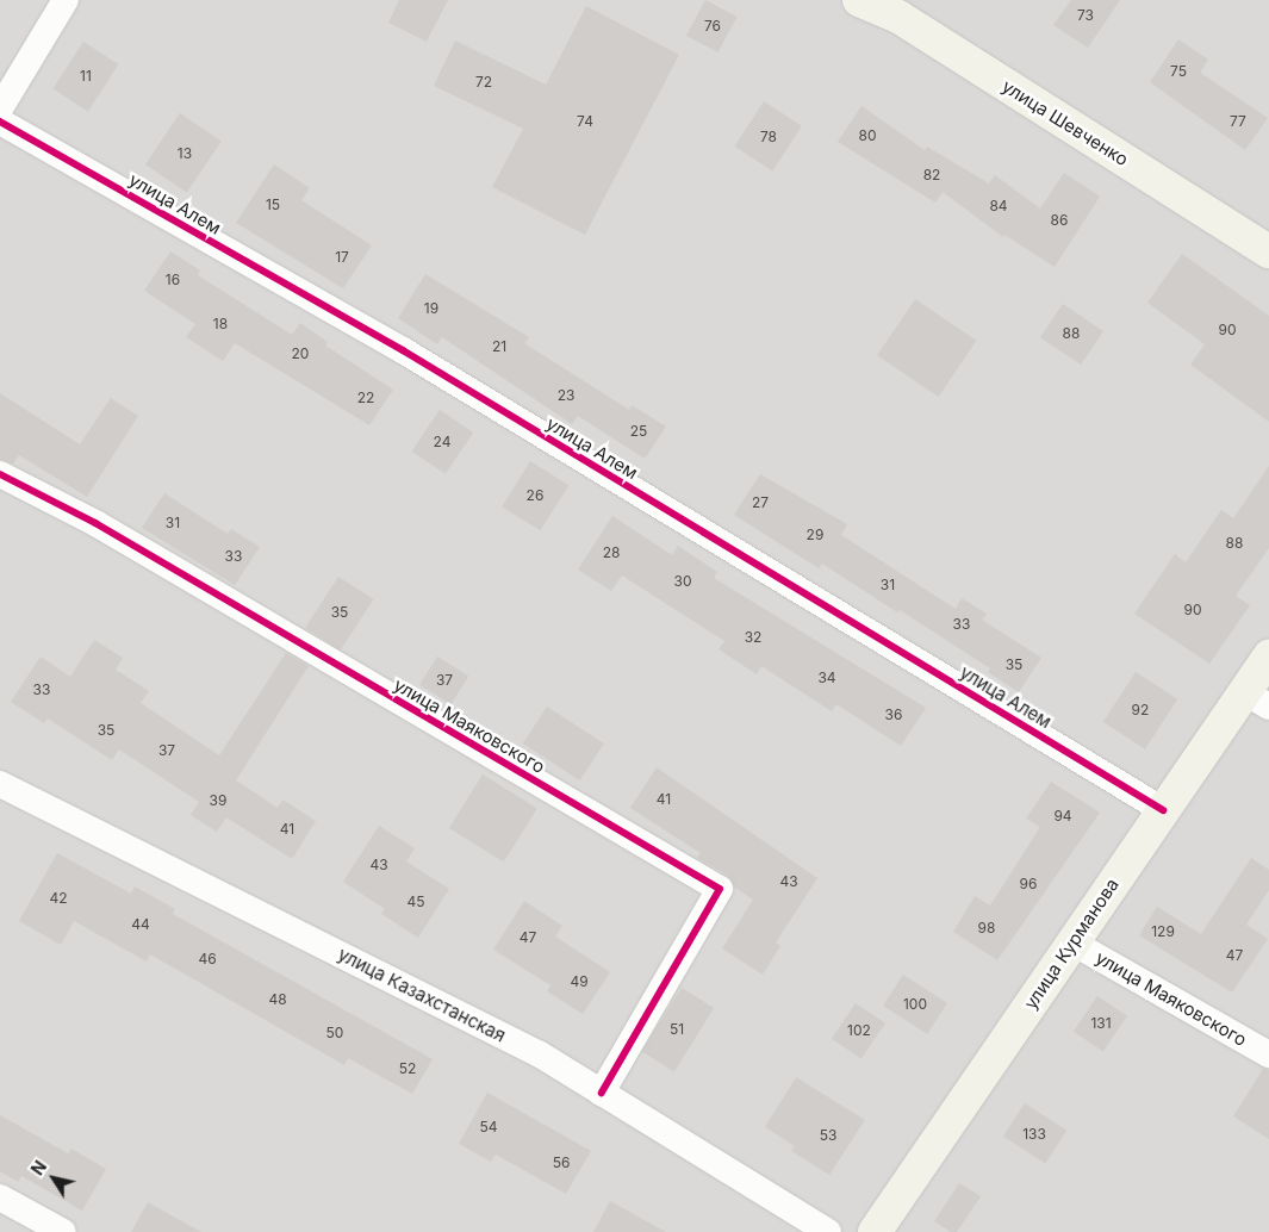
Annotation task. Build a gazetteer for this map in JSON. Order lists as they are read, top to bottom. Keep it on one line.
{"streets":{"street":["улица Шевченко","улица Алем","улица Маяковского","улица Курманова","улица Казахстанская"]},"crossings":[["улица Алем","улица Курманова"],["улица Маяковского","улица Курманова"],["улица Маяковского","улица Казахстанская"]],"house_numbers":["73","76","75","11","72","74","77","80","78","13","82","15","84","86","17","16","19","18","90","88","21","20","23","22","25","24","26","27","31","29","88","28","33","30","31","90","35","33","32","35","34","37","33","92","36","35","37","41","39","94","41","43","43","96","42","45","44","98","129","47","47","46","49","48","100","131","51","102","50","52","54","133","53","56"],"north":"top left"}
